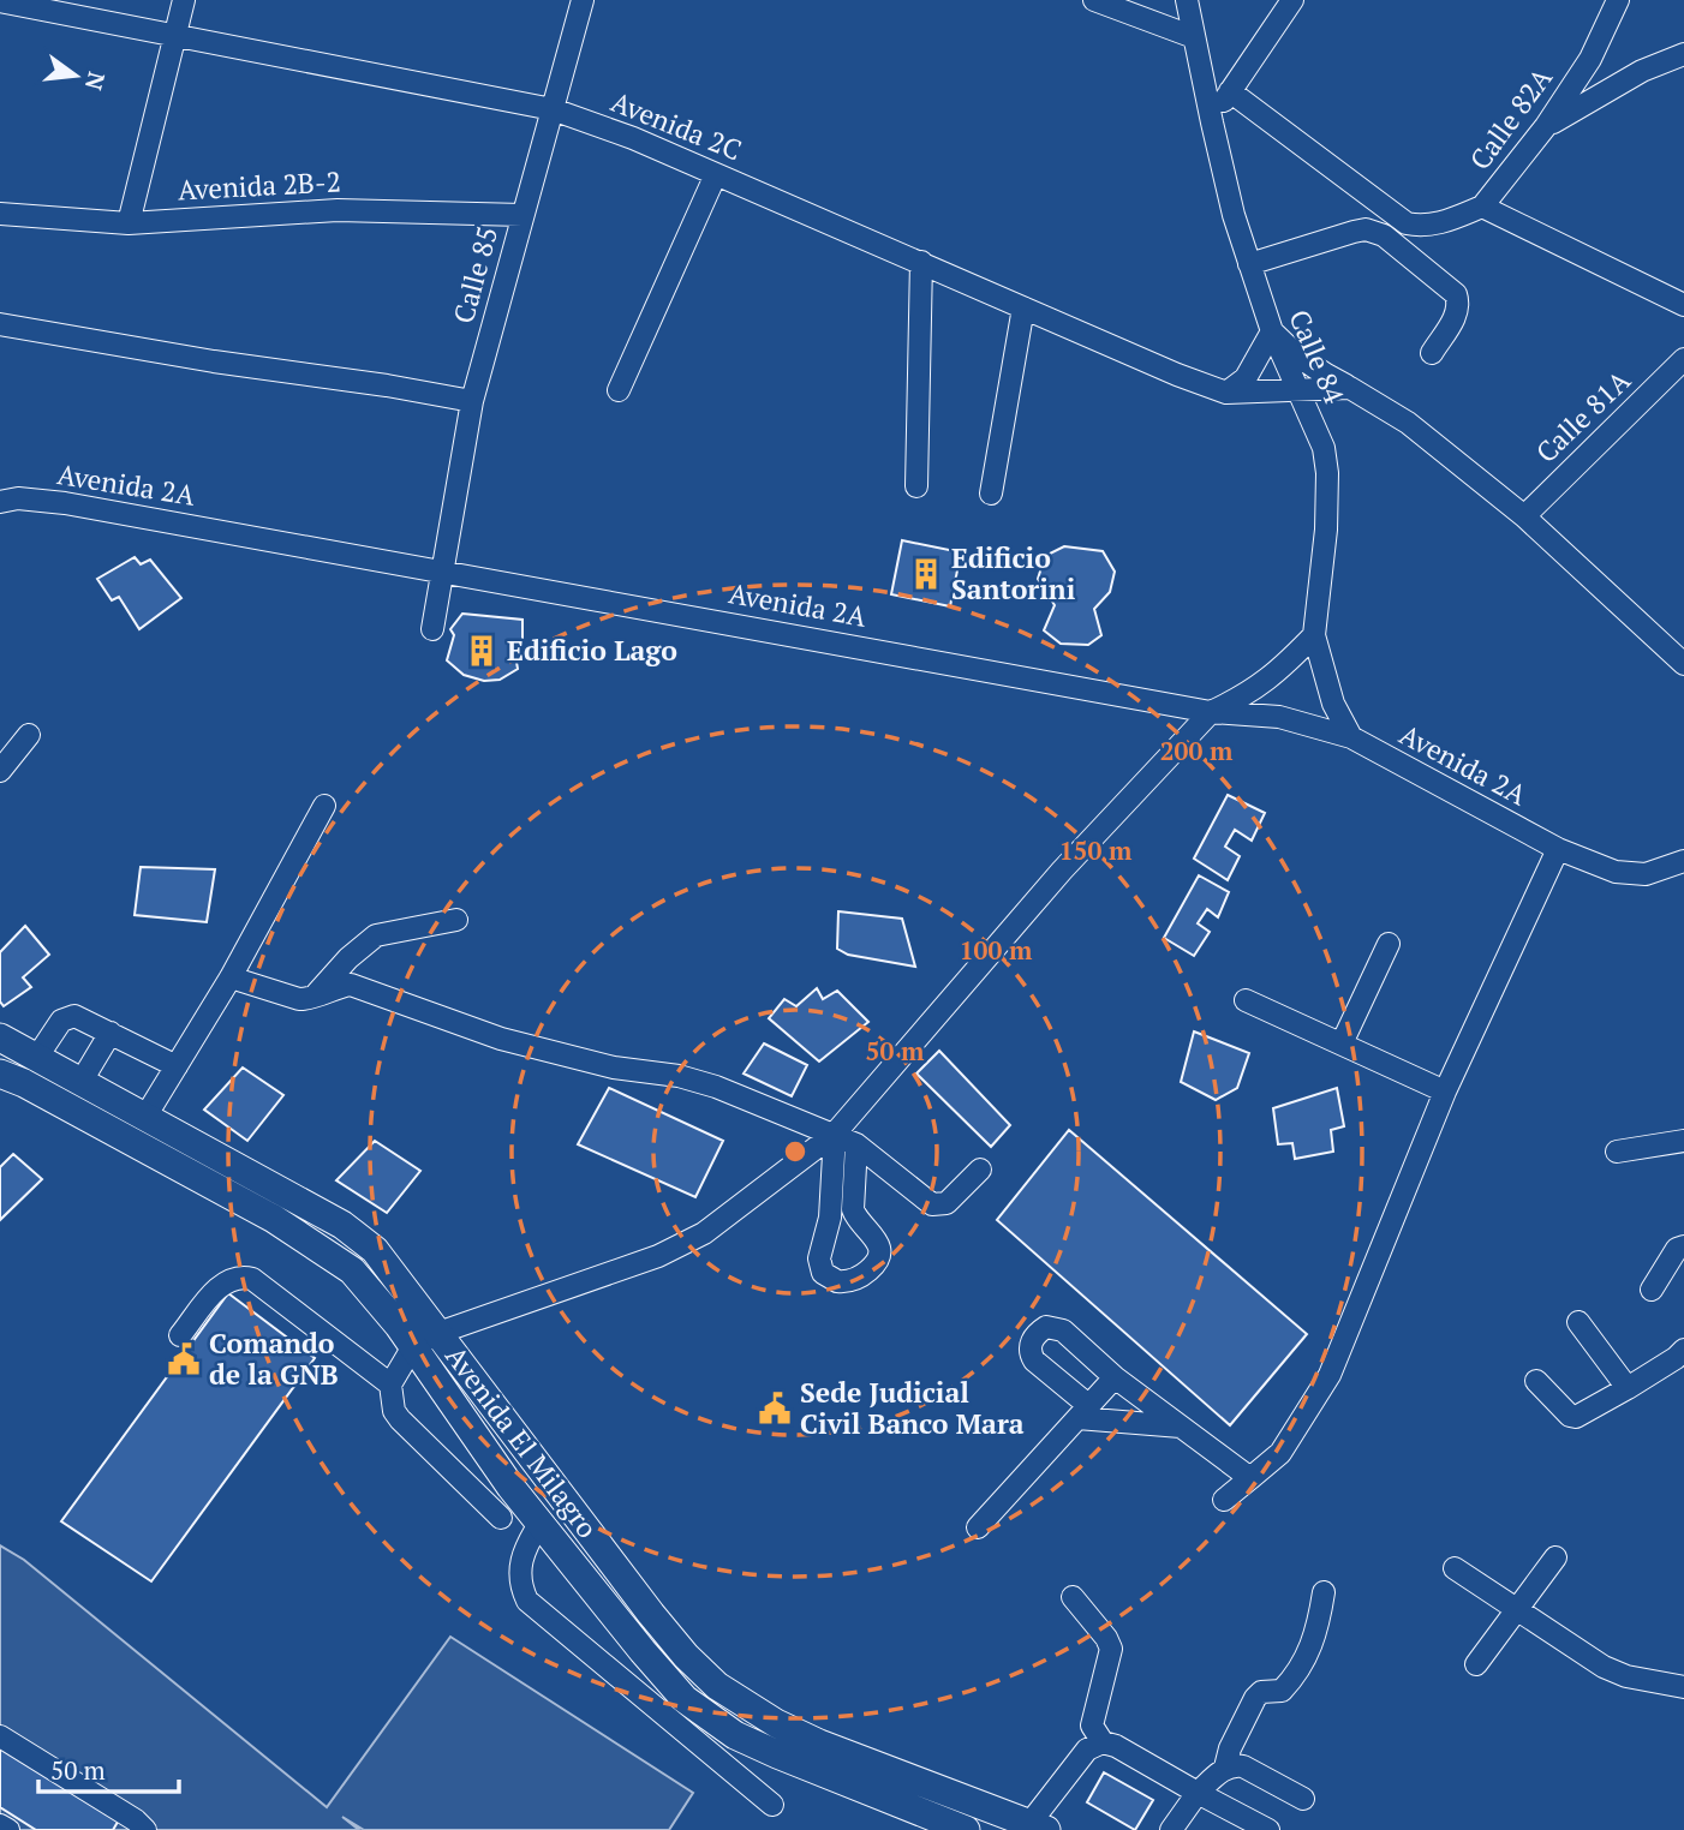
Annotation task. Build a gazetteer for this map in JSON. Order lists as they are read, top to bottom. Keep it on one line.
{"streets":{"main road":["Avenida El Milagro"],"street":["Calle 82A","Avenida 2C","Avenida 2B-2","Calle 85","Calle 84","Calle 81A","Avenida 2A"]},"crossings":[["Avenida 2C","Calle 85"],["Avenida 2C","Calle 84"],["Avenida 2B-2","Calle 85"],["Calle 85","Avenida 2A"],["Calle 84","Avenida 2A"]],"places":{"building":["Edificio Santorini","Edificio Lago"],"public building":["Comando de la GNB","Sede Judicial Civil Banco Mara"]},"scale_bar":"50 m","north":"right","rings":["200 m","150 m","100 m","50 m"]}
